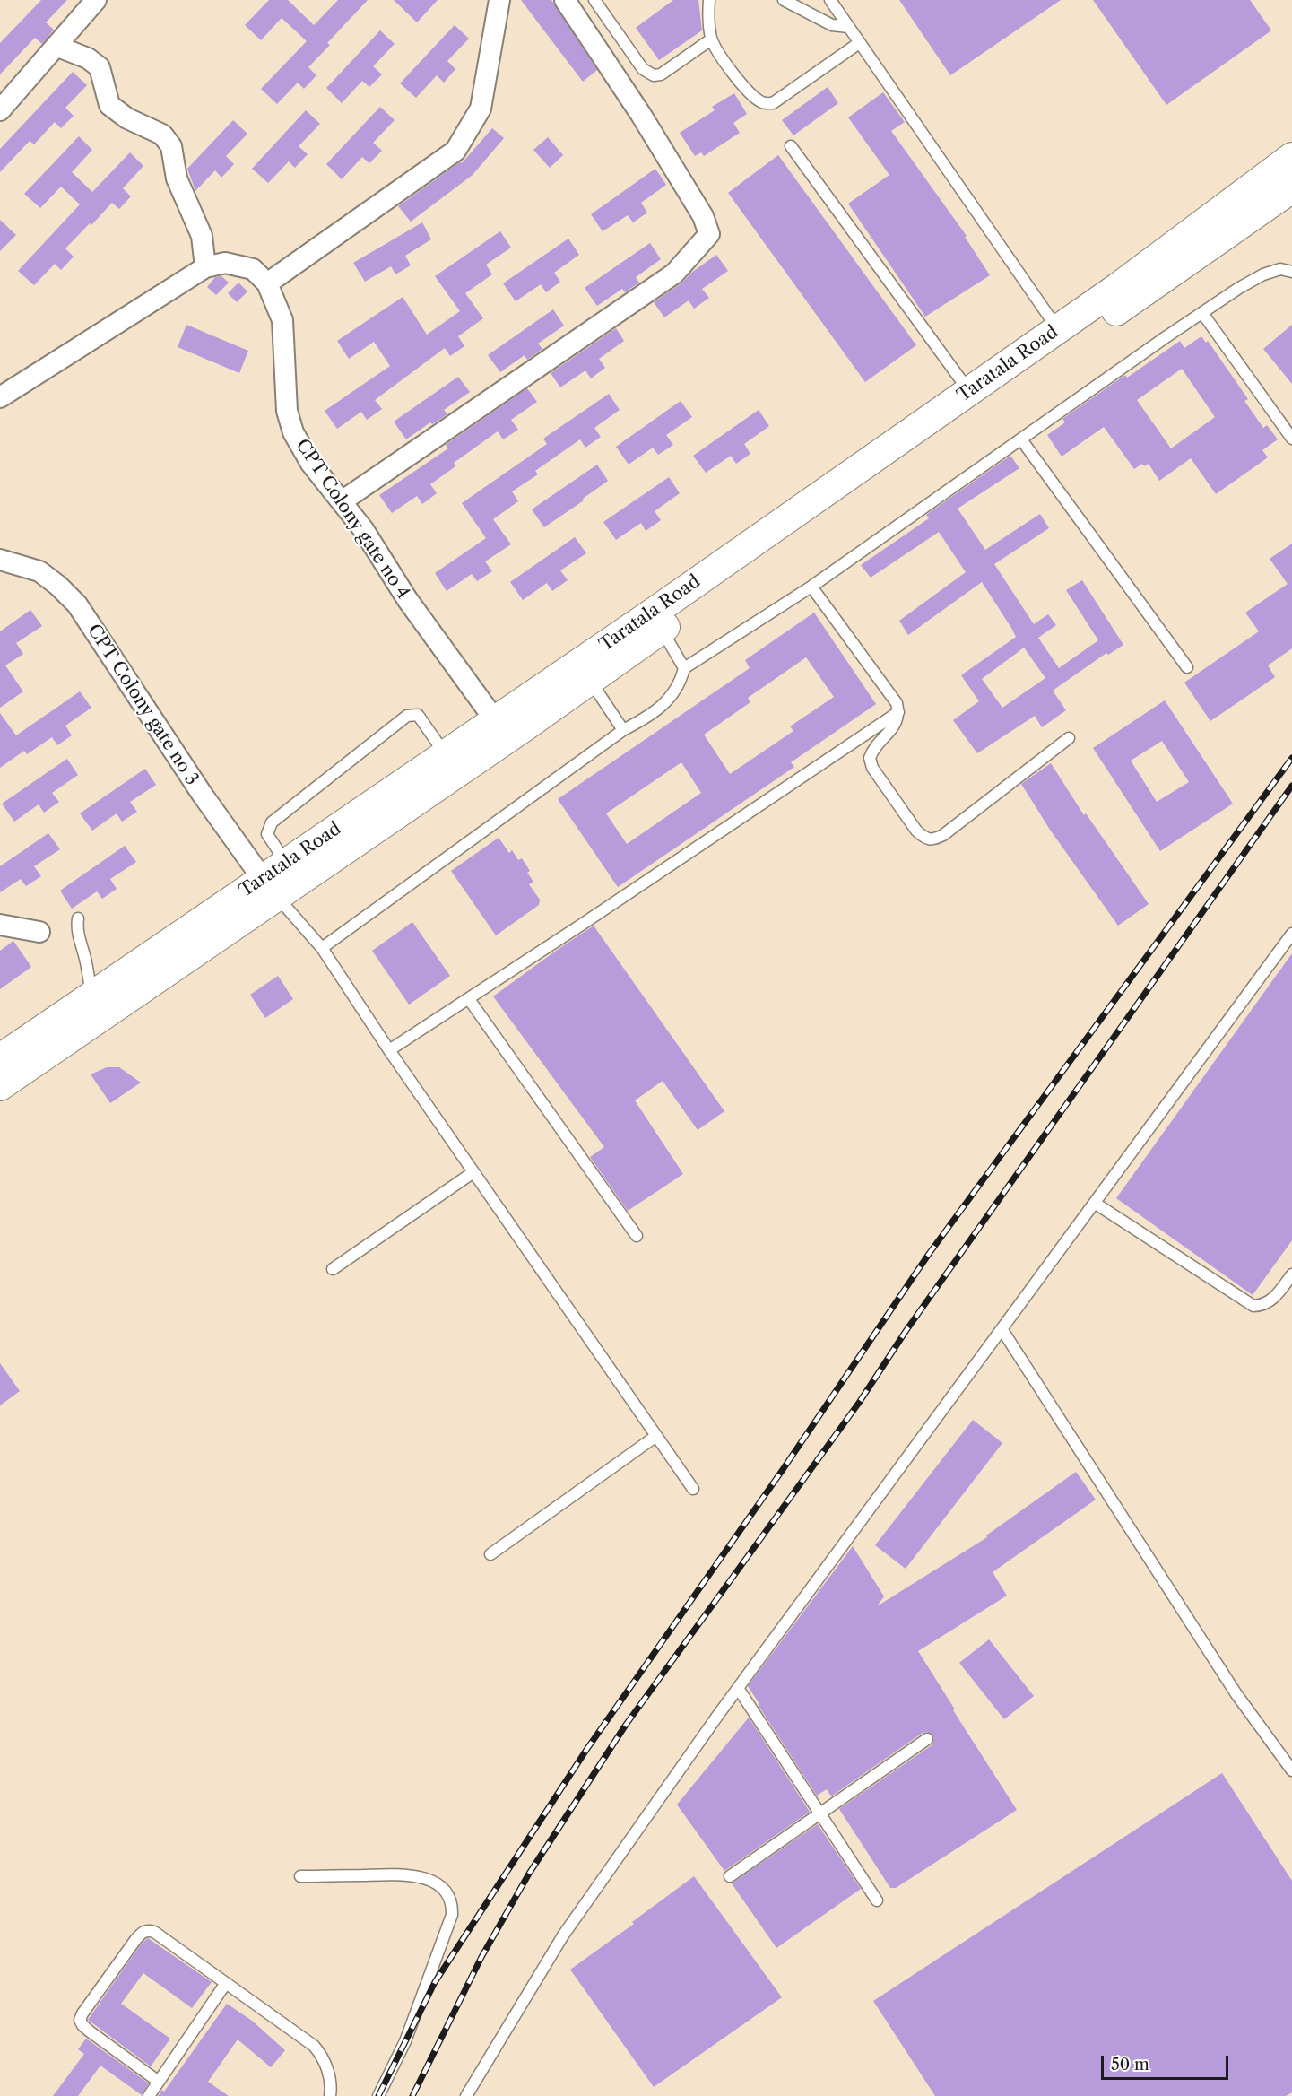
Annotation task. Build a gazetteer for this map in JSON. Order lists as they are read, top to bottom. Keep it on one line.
{"streets":{"main road":["Taratala Road"],"street":["CPT Colony gate no 4","CPT Colony gate no 3"]},"crossings":[["Taratala Road","CPT Colony gate no 4"],["Taratala Road","CPT Colony gate no 3"]],"scale_bar":"50 m"}
